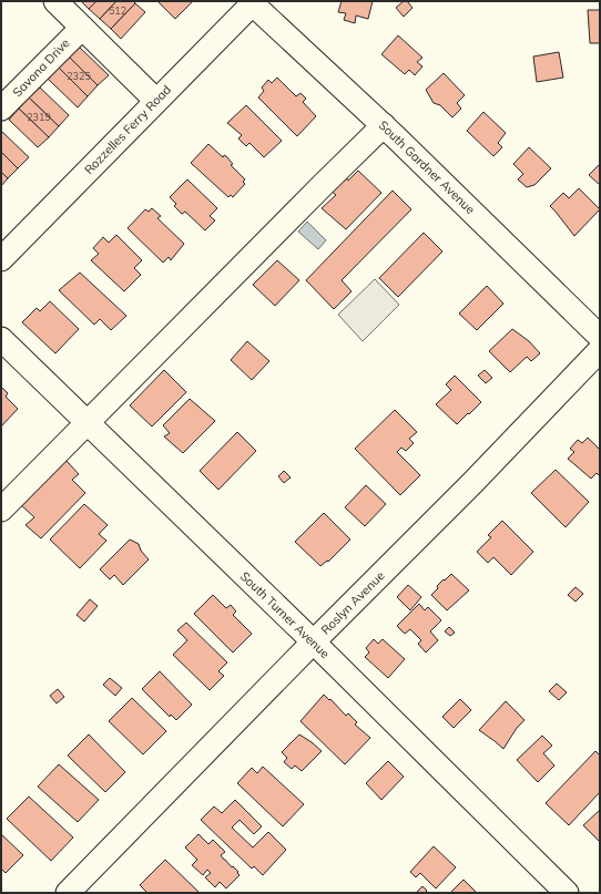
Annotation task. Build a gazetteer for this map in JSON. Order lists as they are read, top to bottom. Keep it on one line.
{"streets":{"street":["Savona Drive","Rozzelles Ferry Road","South Gardner Avenue","Roslyn Avenue","South Turner Avenue"]},"crossings":[["Rozzelles Ferry Road","South Gardner Avenue"],["Roslyn Avenue","South Turner Avenue"]],"house_numbers":["512","2325","2319"]}
